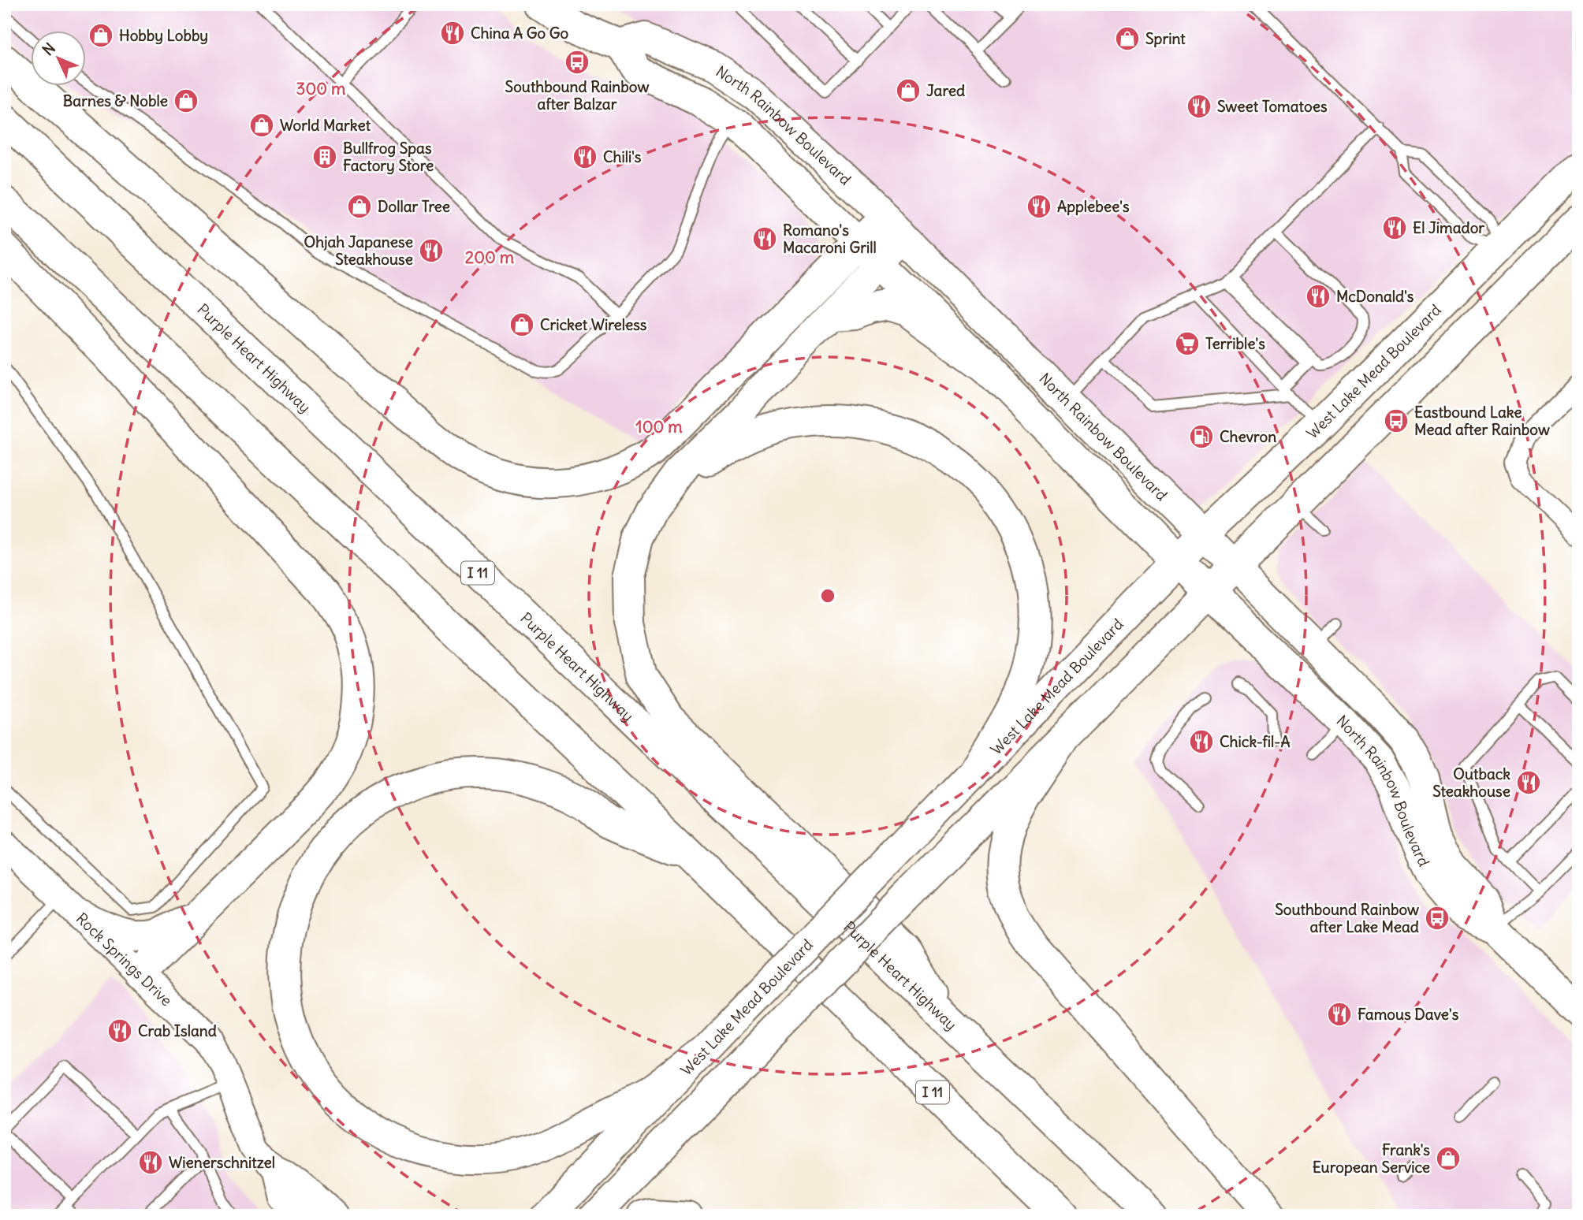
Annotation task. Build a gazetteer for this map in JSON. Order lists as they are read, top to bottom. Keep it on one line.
{"streets":{"main road":["North Rainbow Boulevard","Purple Heart Highway","West Lake Mead Boulevard","I 11","Rock Springs Drive"]},"crossings":[["North Rainbow Boulevard","West Lake Mead Boulevard"]],"places":{"restaurant":["China A Go Go","Sweet Tomatoes","Chili's","Applebee's","El Jimador","Romano's Macaroni Grill","Ohjah Japanese Steakhouse","McDonald's","Chick-fil-A","Outback Steakhouse","Famous Dave's","Crab Island","Wienerschnitzel"],"shop":["Hobby Lobby","Sprint","Jared","Barnes & Noble","World Market","Dollar Tree","Cricket Wireless","Frank's European Service"],"bus stop":["Southbound Rainbow after Balzar","Eastbound Lake Mead after Rainbow","Southbound Rainbow after Lake Mead"],"building":["Bullfrog Spas Factory Store"],"supermarket":["Terrible's"],"fuel station":["Chevron"]},"north":"top left","rings":["300 m","200 m","100 m"]}
